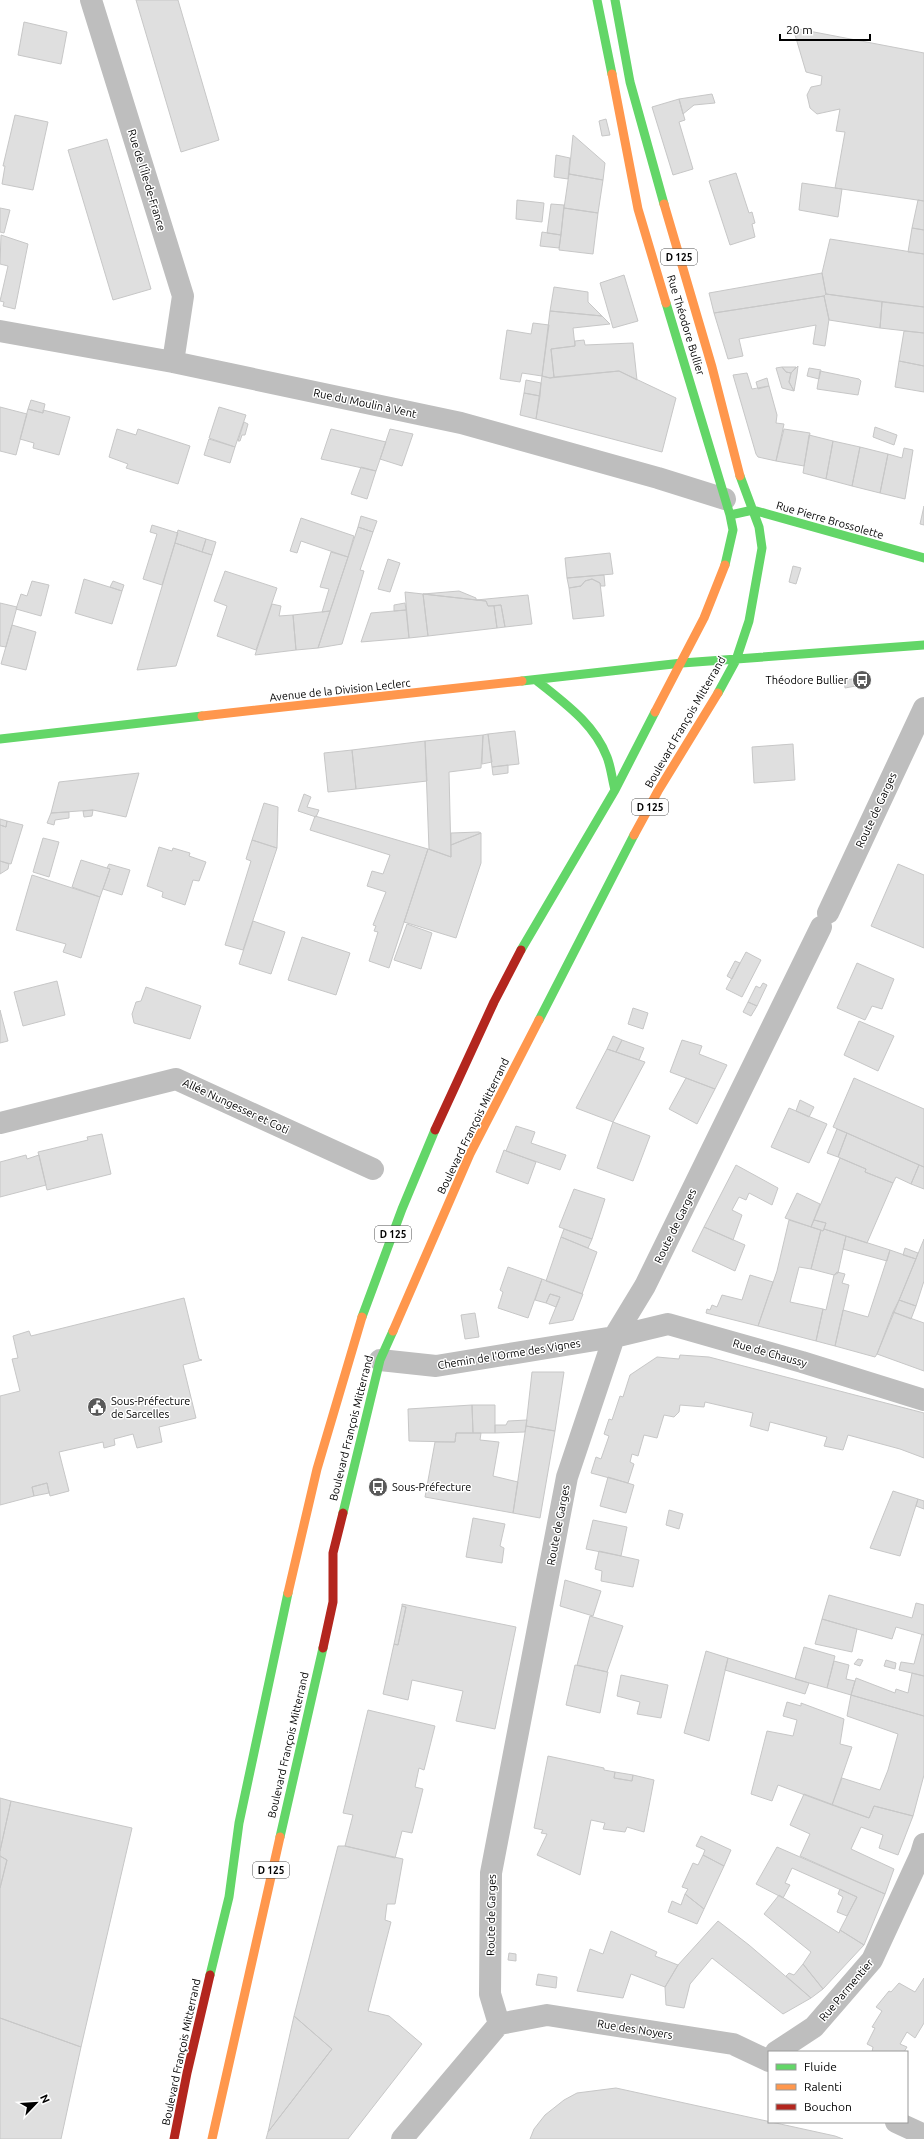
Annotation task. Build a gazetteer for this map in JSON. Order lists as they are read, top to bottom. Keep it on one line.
{"streets":{"main road":["D 125","Rue Théodore Bullier","Rue Pierre Brossolette","Avenue de la Division Leclerc","Boulevard François Mitterrand"],"street":["Rue de l'Île-de-France","Rue du Moulin à Vent","Route de Garges","Allée Nungesser et Coti","Rue de Chaussy","Chemin de l'Orme des Vignes","Rue Parmentier","Rue des Noyers"]},"crossings":[["Rue de l'Île-de-France","Rue du Moulin à Vent"],["Rue Théodore Bullier","Rue du Moulin à Vent"],["Rue Théodore Bullier","Rue Pierre Brossolette"],["Rue Théodore Bullier","Boulevard François Mitterrand"],["Rue du Moulin à Vent","Rue Pierre Brossolette"],["Rue du Moulin à Vent","Boulevard François Mitterrand"],["Rue Pierre Brossolette","Boulevard François Mitterrand"],["Avenue de la Division Leclerc","Boulevard François Mitterrand"],["Boulevard François Mitterrand","Chemin de l'Orme des Vignes"],["Route de Garges","Rue de Chaussy"],["Route de Garges","Chemin de l'Orme des Vignes"],["Route de Garges","Rue des Noyers"],["Rue de Chaussy","Chemin de l'Orme des Vignes"]],"places":{"bus stop":["Théodore Bullier","Sous-Préfecture"],"public building":["Sous-Préfecture de Sarcelles"]},"legend":["Fluide","Ralenti","Bouchon"],"scale_bar":"20 m","north":"top right"}
